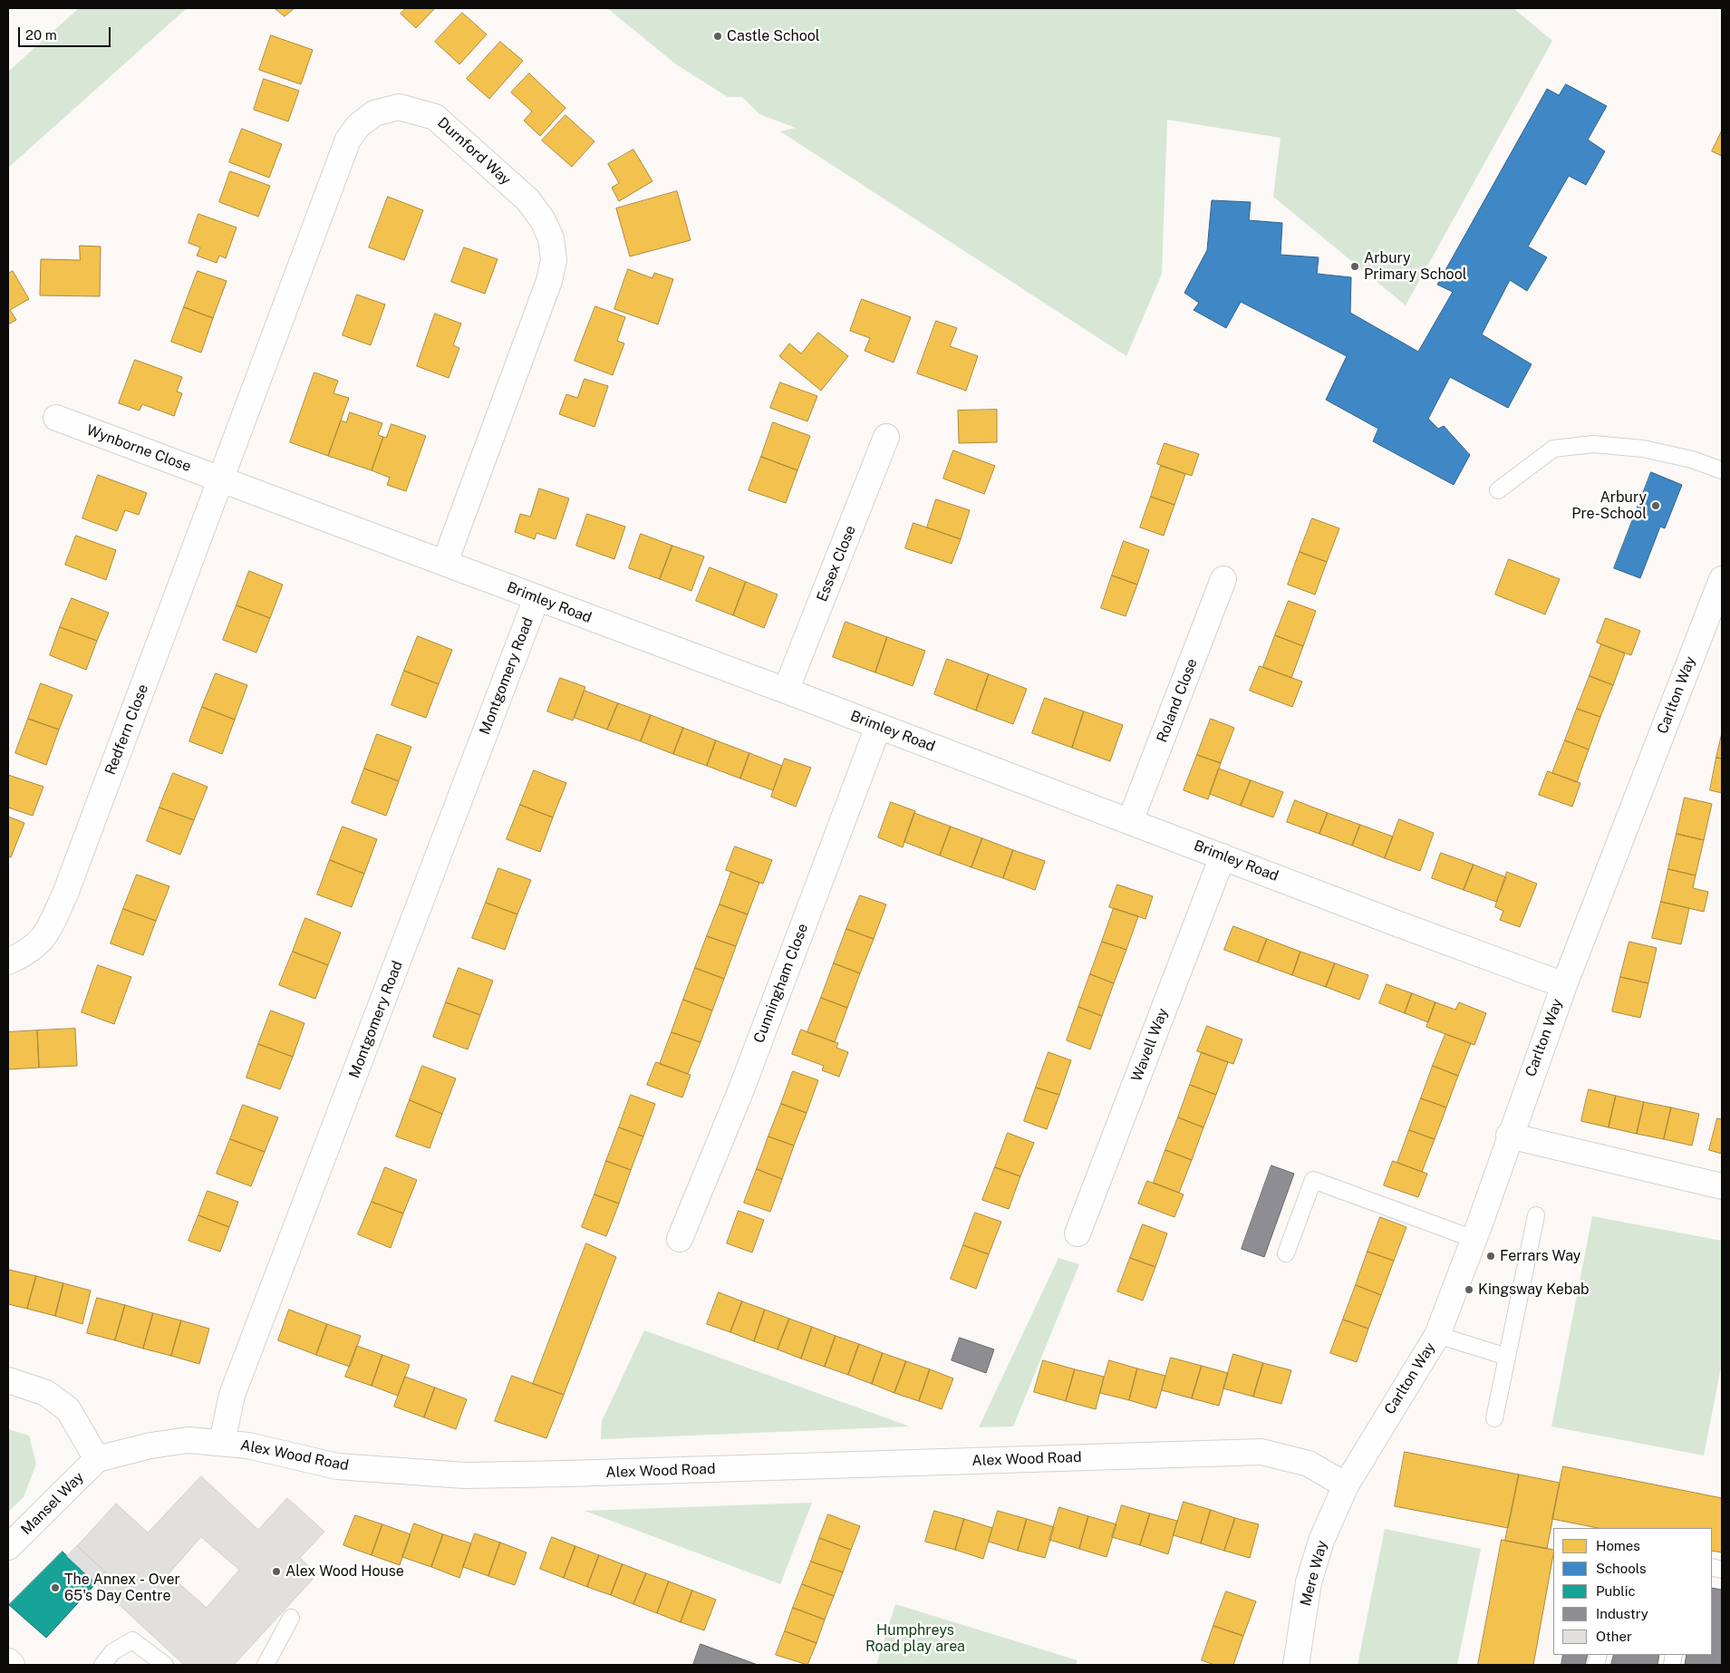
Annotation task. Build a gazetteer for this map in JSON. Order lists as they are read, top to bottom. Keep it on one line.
{"streets":{"street":["Durnford Way","Wynborne Close","Essex Close","Brimley Road","Montgomery Road","Carlton Way","Roland Close","Redfern Close","Cunningham Close","Wavell Way","Alex Wood Road","Mansel Way","Mere Way"]},"crossings":[["Durnford Way","Wynborne Close"],["Durnford Way","Brimley Road"],["Durnford Way","Redfern Close"],["Wynborne Close","Brimley Road"],["Wynborne Close","Redfern Close"],["Essex Close","Brimley Road"],["Brimley Road","Montgomery Road"],["Brimley Road","Carlton Way"],["Brimley Road","Roland Close"],["Brimley Road","Redfern Close"],["Brimley Road","Cunningham Close"],["Brimley Road","Wavell Way"],["Montgomery Road","Alex Wood Road"],["Carlton Way","Alex Wood Road"],["Carlton Way","Mere Way"],["Alex Wood Road","Mansel Way"],["Alex Wood Road","Mere Way"]],"parks":["Humphreys Road play area"],"places":["Castle School","Arbury Primary School","Arbury Pre-School","Ferrars Way","Kingsway Kebab","Alex Wood House","The Annex - Over 65's Day Centre"],"legend":["Homes","Schools","Public","Industry","Other"],"scale_bar":"20 m"}
